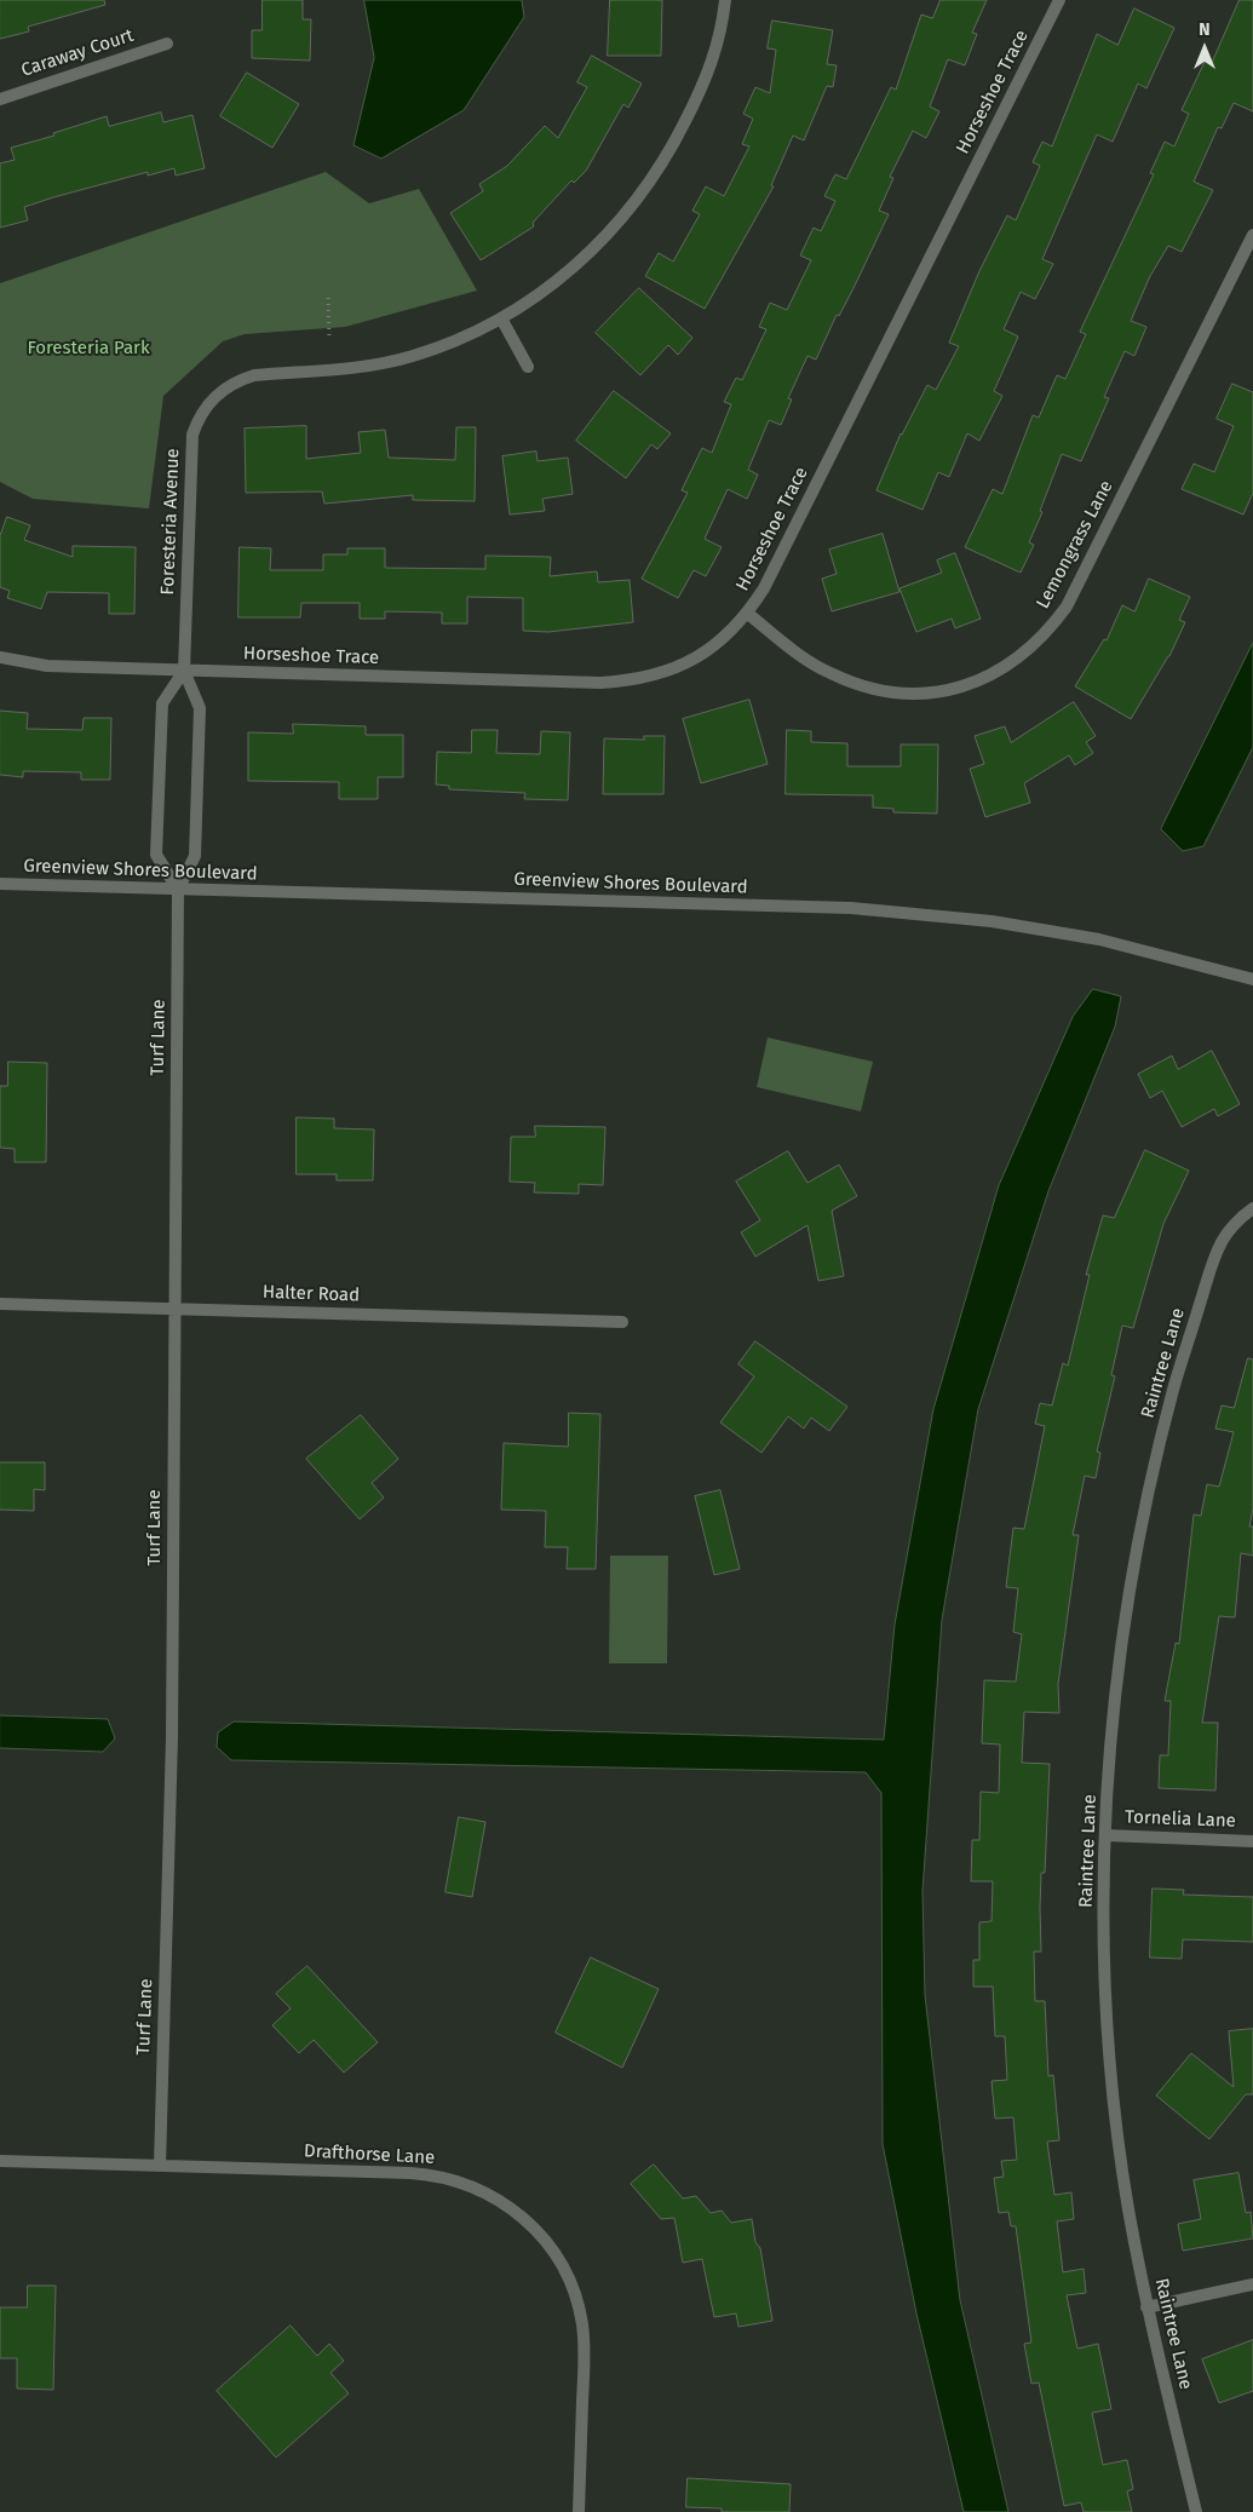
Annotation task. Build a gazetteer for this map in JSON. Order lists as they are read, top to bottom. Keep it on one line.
{"streets":{"street":["Caraway Court","Horseshoe Trace","Foresteria Avenue","Lemongrass Lane","Greenview Shores Boulevard","Turf Lane","Halter Road","Raintree Lane","Tornelia Lane","Drafthorse Lane"]},"crossings":[["Horseshoe Trace","Foresteria Avenue"],["Horseshoe Trace","Lemongrass Lane"],["Horseshoe Trace","Turf Lane"],["Foresteria Avenue","Turf Lane"],["Greenview Shores Boulevard","Turf Lane"],["Turf Lane","Halter Road"],["Turf Lane","Drafthorse Lane"],["Raintree Lane","Tornelia Lane"]],"parks":["Foresteria Park"],"north":"top"}
